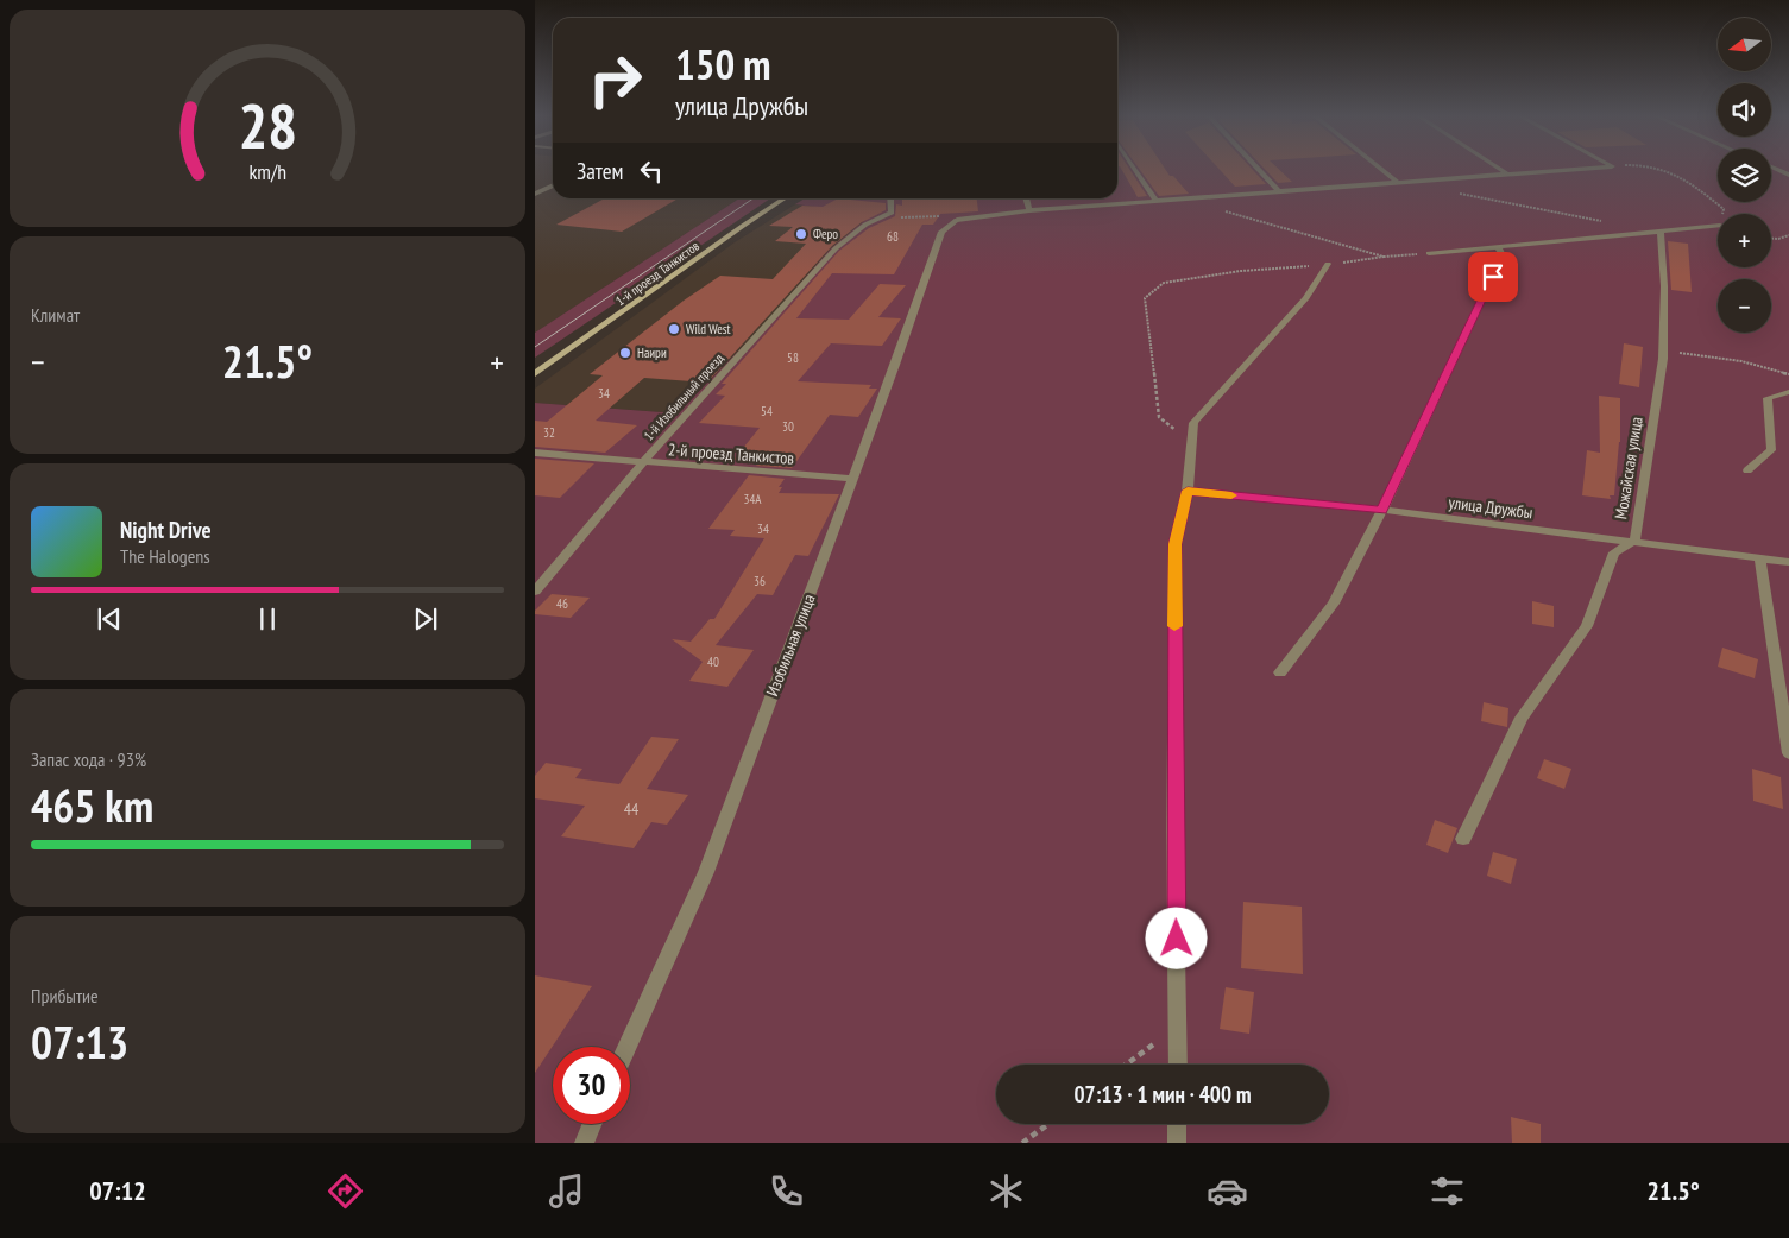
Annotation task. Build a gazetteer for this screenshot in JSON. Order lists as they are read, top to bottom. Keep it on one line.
{"streets":{"main road":["1-й проезд Танкистов"],"street":["1-й Изобильный проезд","2-й проезд Танкистов","Можайская улица","улица Дружбы","Изобильная улица"]},"crossings":[["1-й Изобильный проезд","2-й проезд Танкистов"],["2-й проезд Танкистов","Изобильная улица"],["Можайская улица","улица Дружбы"]],"places":["Феро","Wild West","Наири"],"house_numbers":["68","58","34","54","30","32","34А","34","36","46","40","44"],"north":"left","page":{"map_buttons":["+","−"],"turn":["150 m","улица Дружбы"],"then":"Затем","tile":["Климат",["Запас хода · 93%","465 km"],["Прибытие","07:13"]],"heat":["−","21.5°","+"],"song":["Night Drive","The Halogens"],"limit":"30","trip":"07:13 · 1 мин · 400 m","tabs":["07:12","21.5°"],"gauge":["28","km/h"]}}
